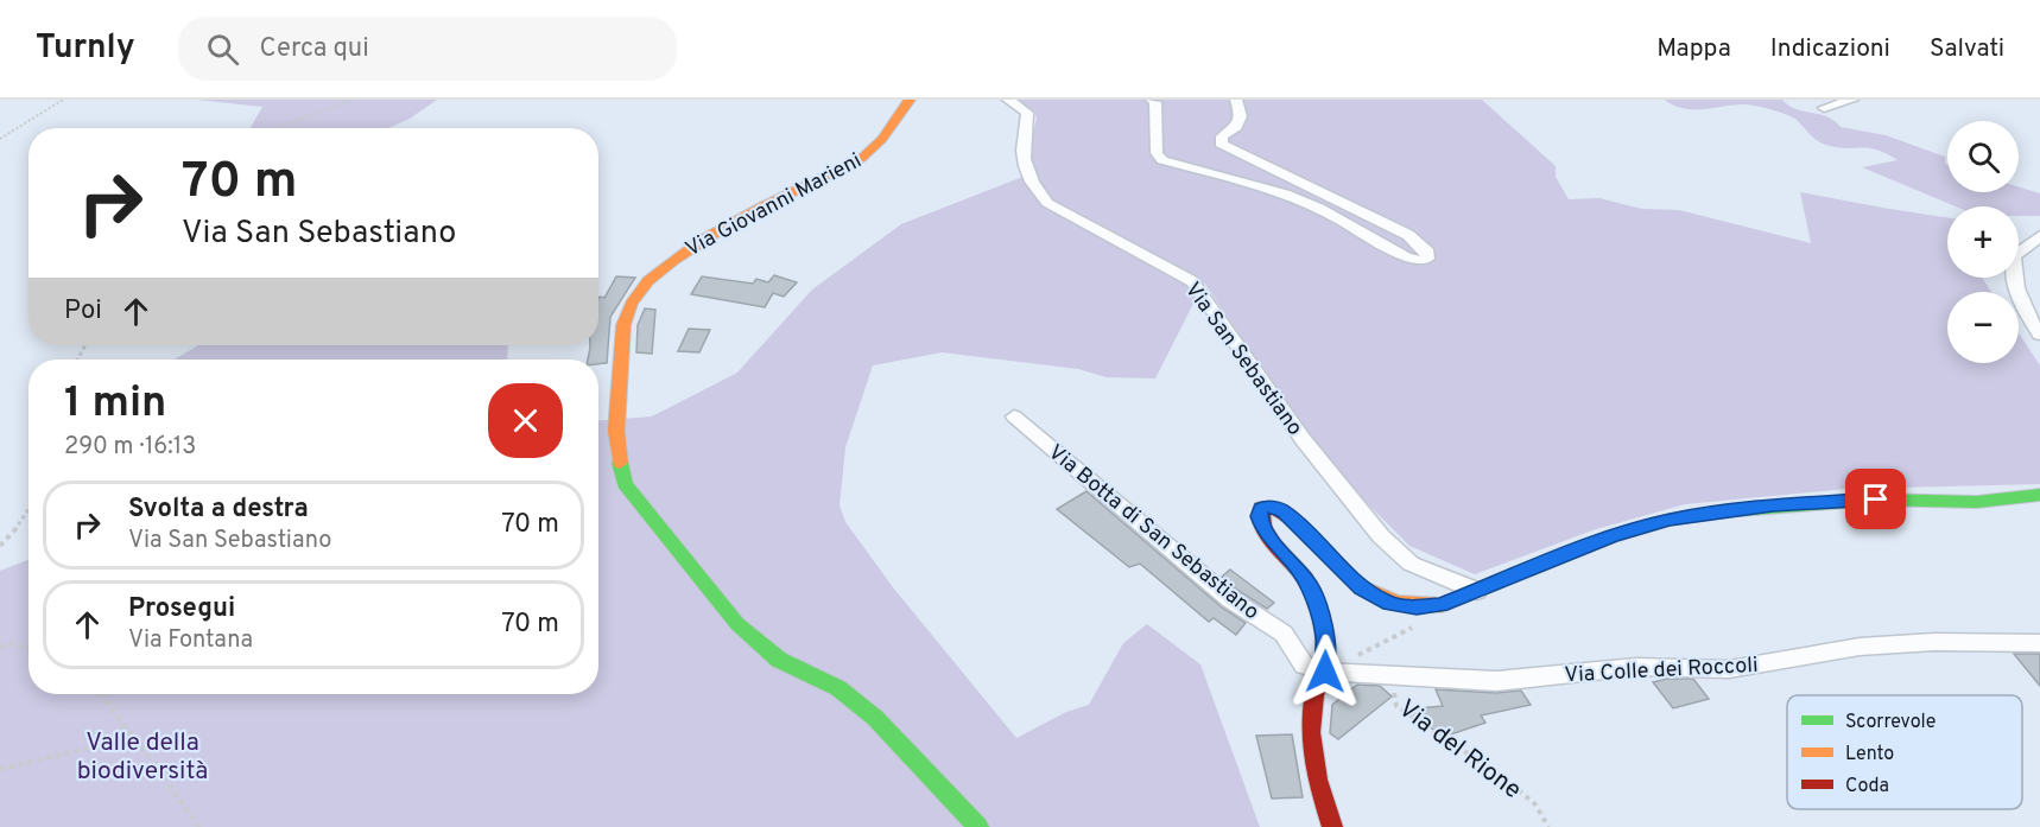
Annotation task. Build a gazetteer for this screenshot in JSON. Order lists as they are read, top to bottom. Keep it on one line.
{"streets":{"street":["Via Giovanni Marieni","Via San Sebastiano","Via Botta di San Sebastiano","Via Colle dei Roccoli"],"path":["Via del Rione"]},"crossings":[["Via Botta di San Sebastiano","Via Colle dei Roccoli"],["Via Colle dei Roccoli","Via del Rione"]],"parks":["Valle della biodiversità"],"legend":["Scorrevole","Lento","Coda"],"page":{"header":"Turnly","search":"Cerca qui","nav":["Mappa","Indicazioni","Salvati"],"map_buttons":["+","−"],"turn":["70 m","Via San Sebastiano"],"then":"Poi","heading":["1 min","290 m · 16:13"],"list":[{"name":"Svolta a destra","note":"Via San Sebastiano","value":"70 m"},{"name":"Prosegui","note":"Via Fontana","value":"70 m"}]}}
